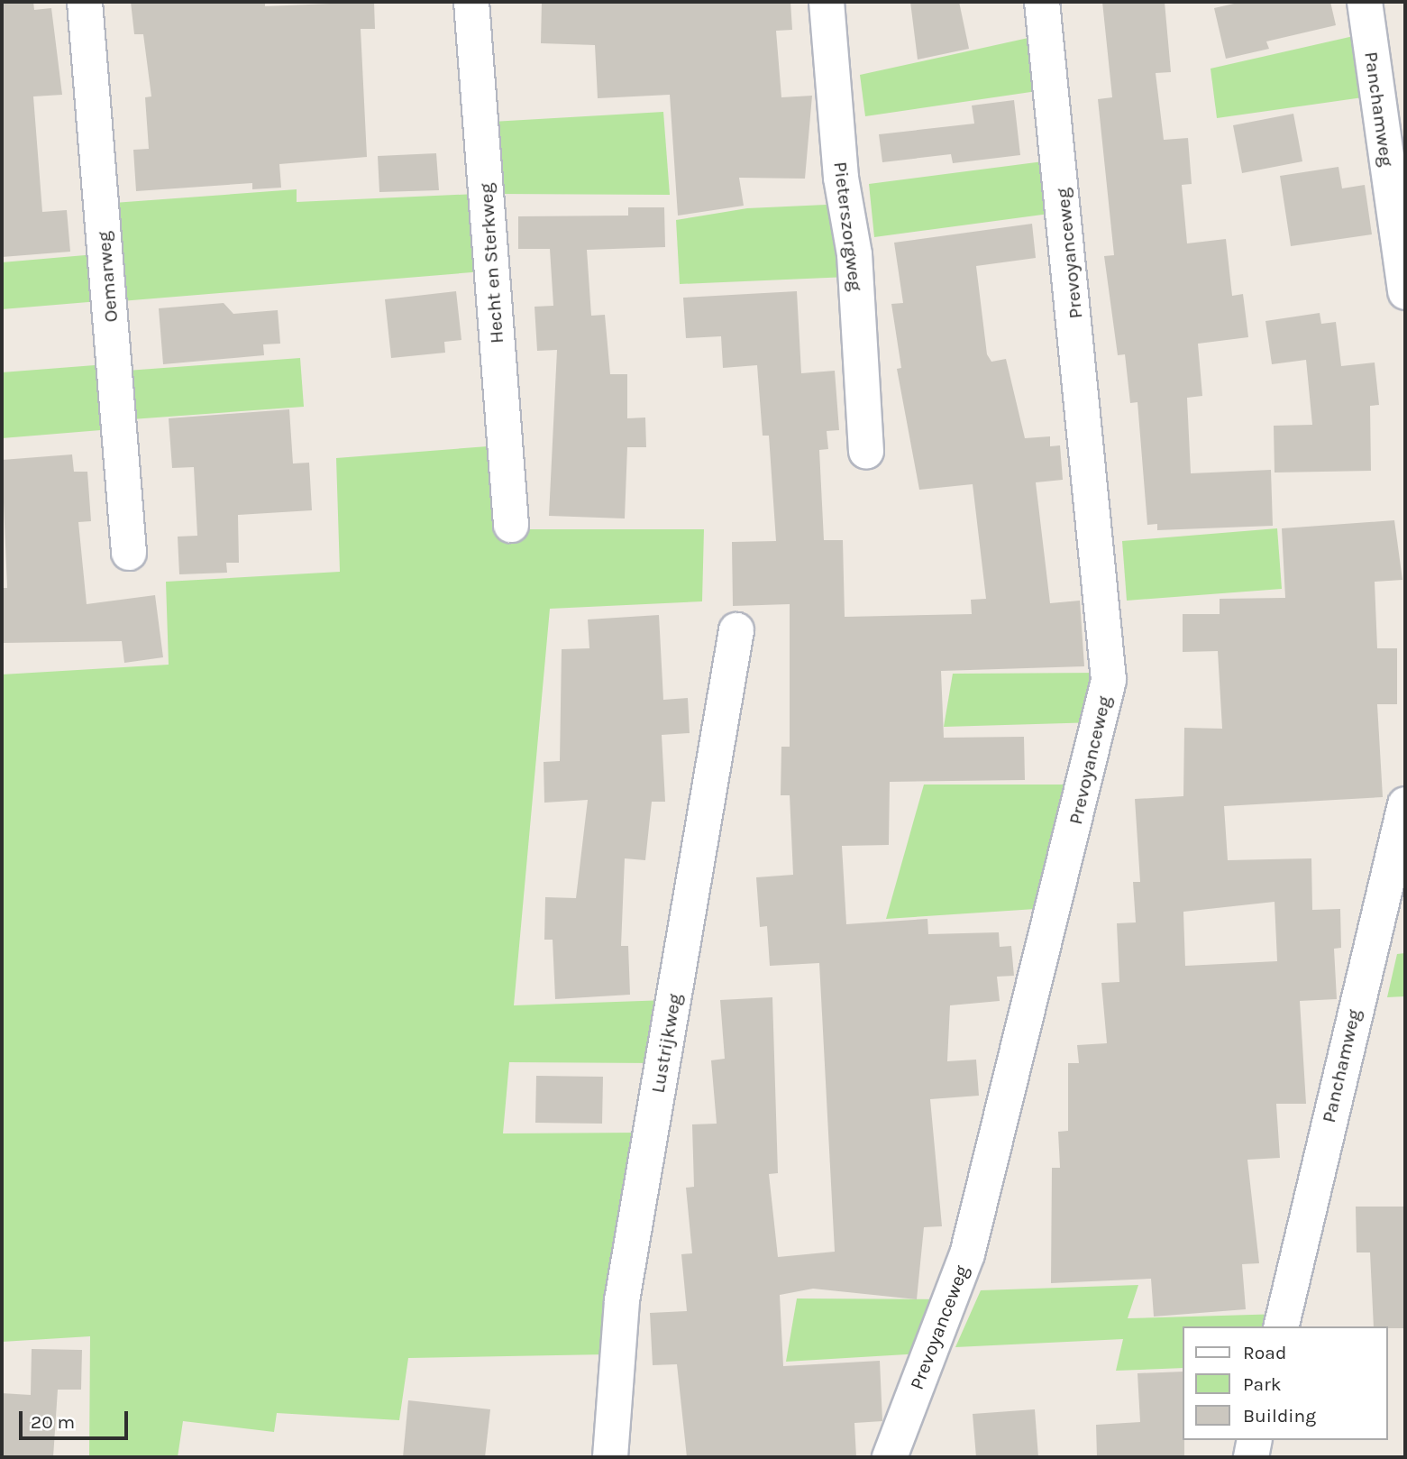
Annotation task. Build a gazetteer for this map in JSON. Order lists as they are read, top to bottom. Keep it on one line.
{"streets":{"street":["Panchamweg","Pieterszorgweg","Prevoyanceweg","Hecht en Sterkweg","Oemarweg","Lustrijkweg"]},"legend":["Road","Park","Building"],"scale_bar":"20 m"}
